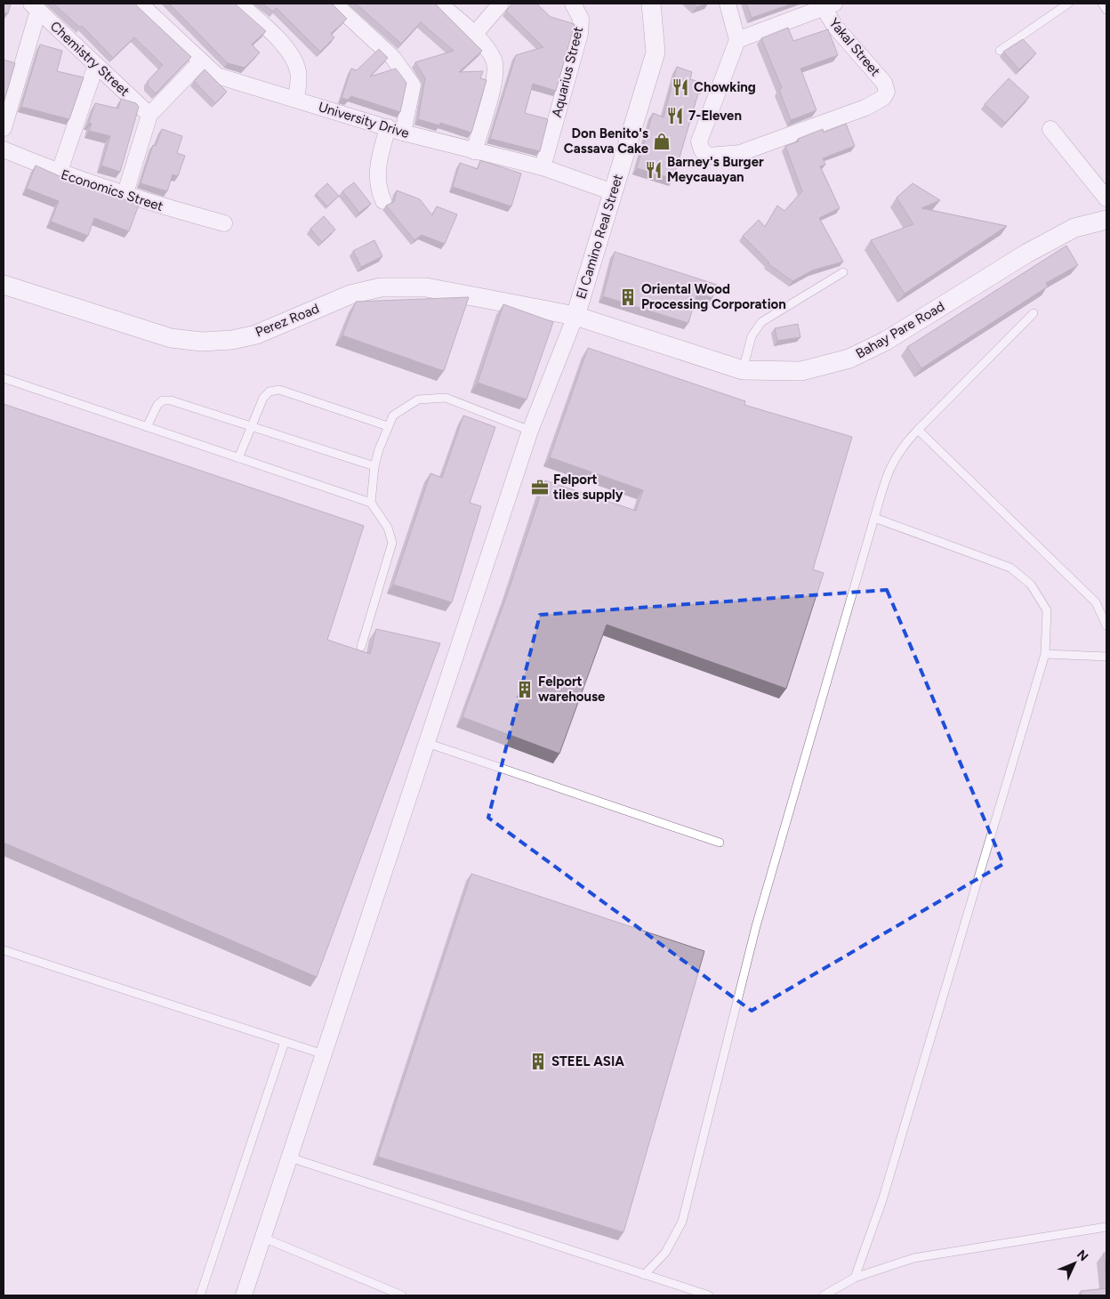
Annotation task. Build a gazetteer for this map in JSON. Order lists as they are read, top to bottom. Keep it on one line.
{"streets":{"street":["Yakal Street","Chemistry Street","Aquarius Street","University Drive","Economics Street","El Camino Real Street","Perez Road","Bahay Pare Road"]},"crossings":[["Aquarius Street","University Drive"],["University Drive","El Camino Real Street"],["El Camino Real Street","Perez Road"],["El Camino Real Street","Bahay Pare Road"],["Perez Road","Bahay Pare Road"]],"places":{"restaurant":["Chowking","7-Eleven","Barney's Burger Meycauayan"],"shop":["Don Benito's Cassava Cake"],"building":["Oriental Wood Processing Corporation","Felport warehouse","STEEL ASIA"],"office":["Felport tiles supply"]},"north":"top right"}
